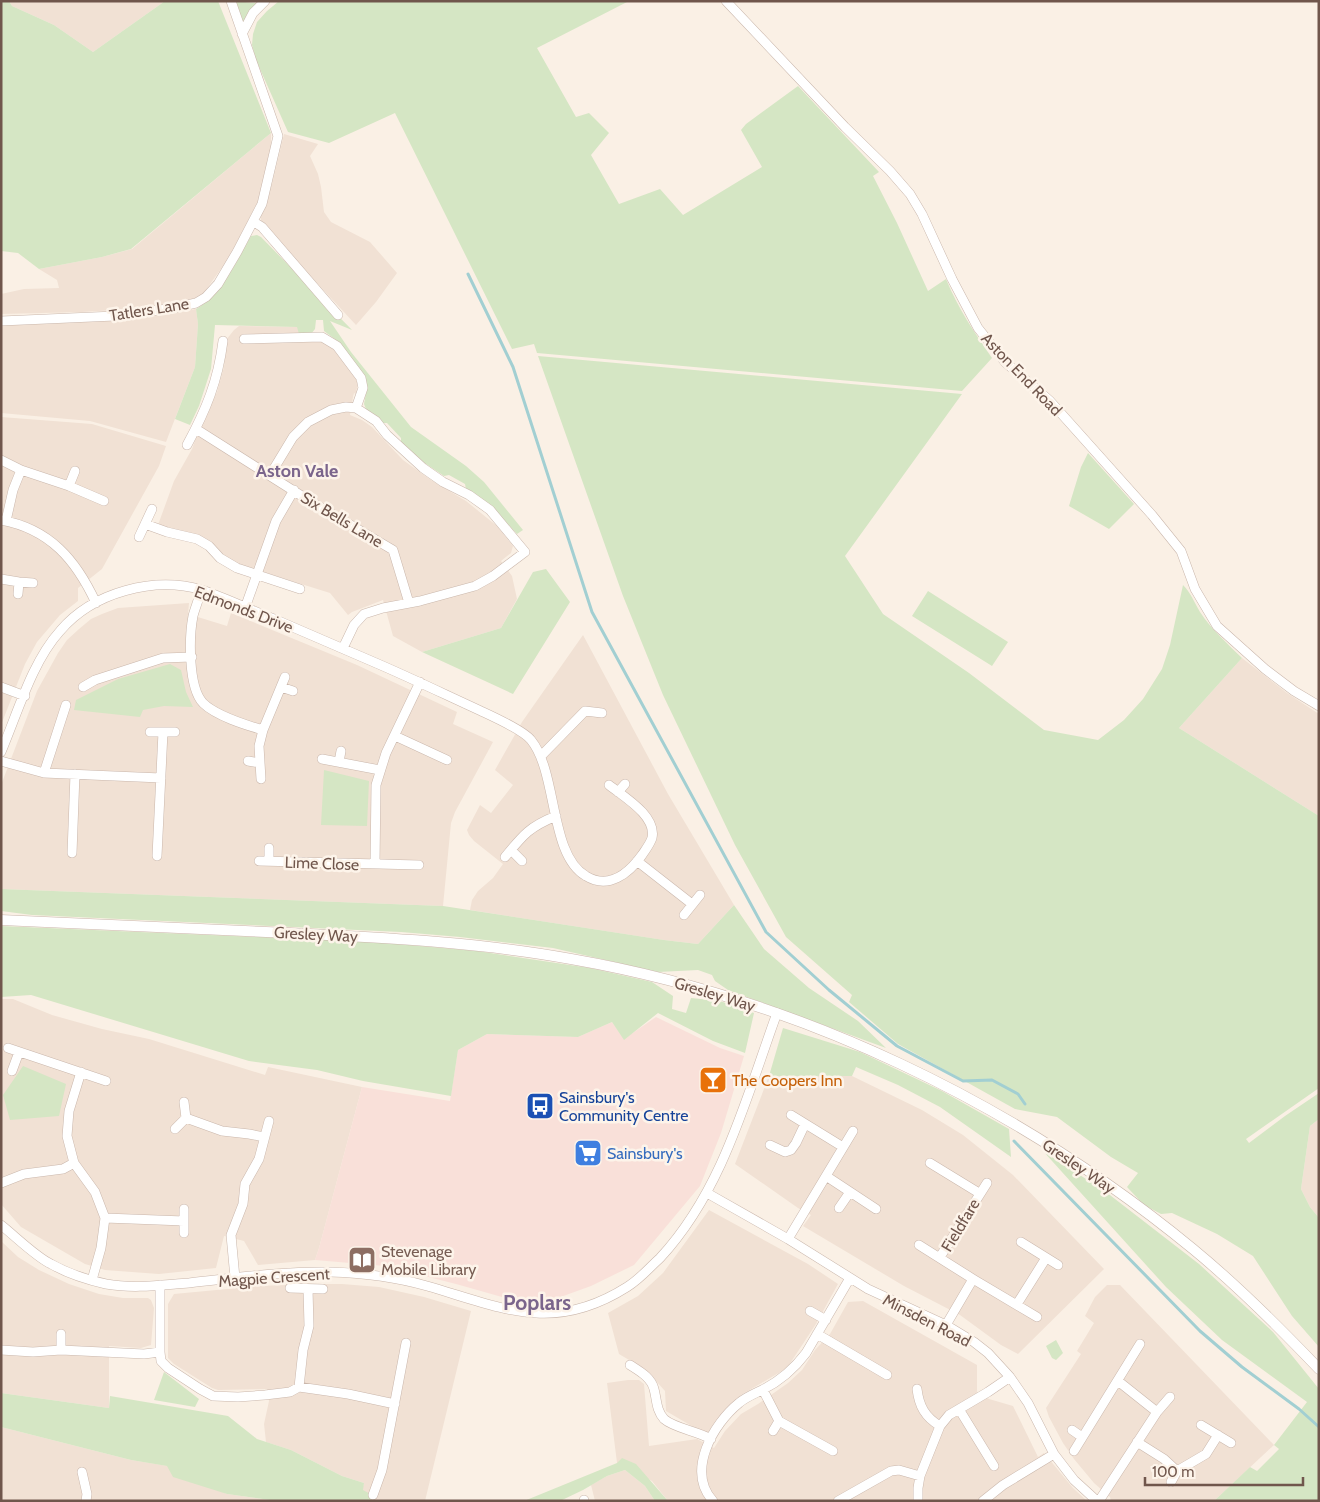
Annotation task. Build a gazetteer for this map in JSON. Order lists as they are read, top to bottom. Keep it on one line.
{"streets":{"street":["Tatlers Lane","Aston End Road","Six Bells Lane","Edmonds Drive","Lime Close","Gresley Way","Fieldfare","Magpie Crescent","Minsden Road"]},"crossings":[["Edmonds Drive","Lime Close"],["Gresley Way","Magpie Crescent"],["Magpie Crescent","Minsden Road"]],"districts":["Aston Vale","Poplars"],"places":{"bar":["The Coopers Inn"],"bus stop":["Sainsbury's Community Centre"],"supermarket":["Sainsbury's"],"library":["Stevenage Mobile Library"]},"scale_bar":"100 m"}
